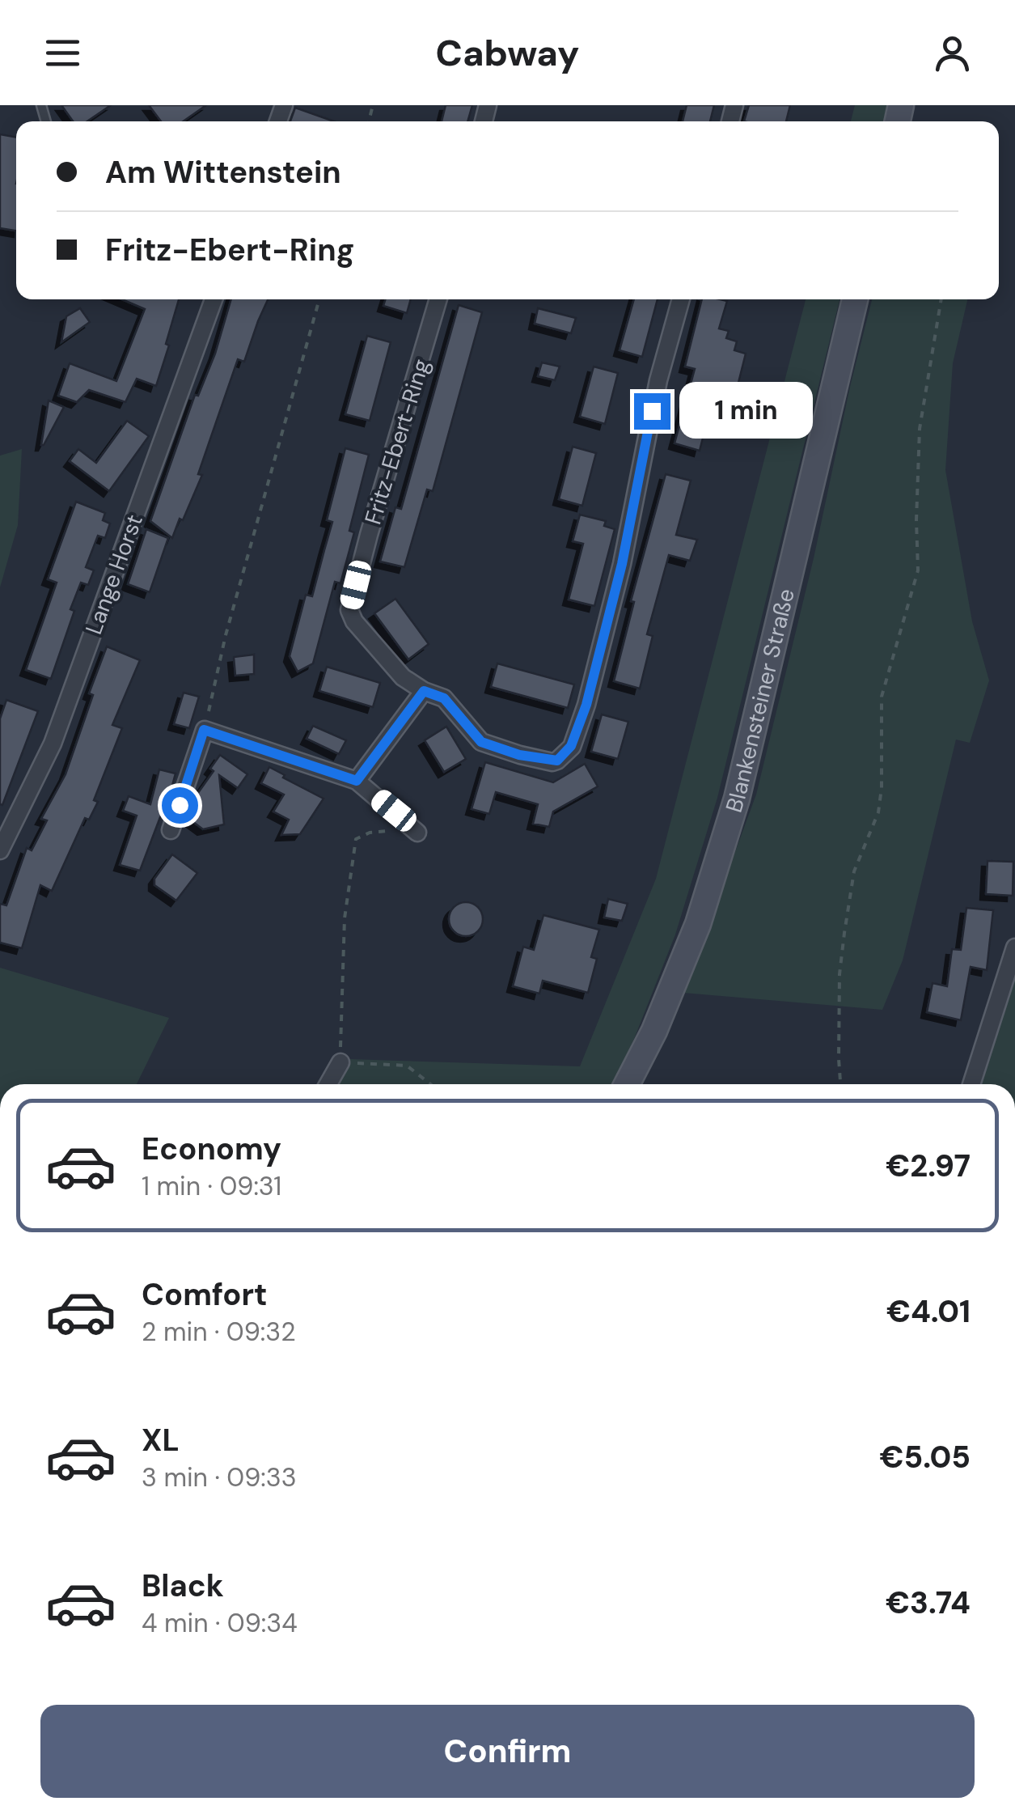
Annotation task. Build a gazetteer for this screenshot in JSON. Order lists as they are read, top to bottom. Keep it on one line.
{"streets":{"main road":["Blankensteiner Straße"],"street":["Fritz-Ebert-Ring","Lange Horst"]},"page":{"header":"Cabway","banner":["Am Wittenstein","Fritz-Ebert-Ring"],"bubble":"1 min","list":[{"name":"Economy","note":"1 min · 09:31","value":"€2.97"},{"name":"Comfort","note":"2 min · 09:32","value":"€4.01"},{"name":"XL","note":"3 min · 09:33","value":"€5.05"},{"name":"Black","note":"4 min · 09:34","value":"€3.74"}],"buttons":"Confirm"}}
